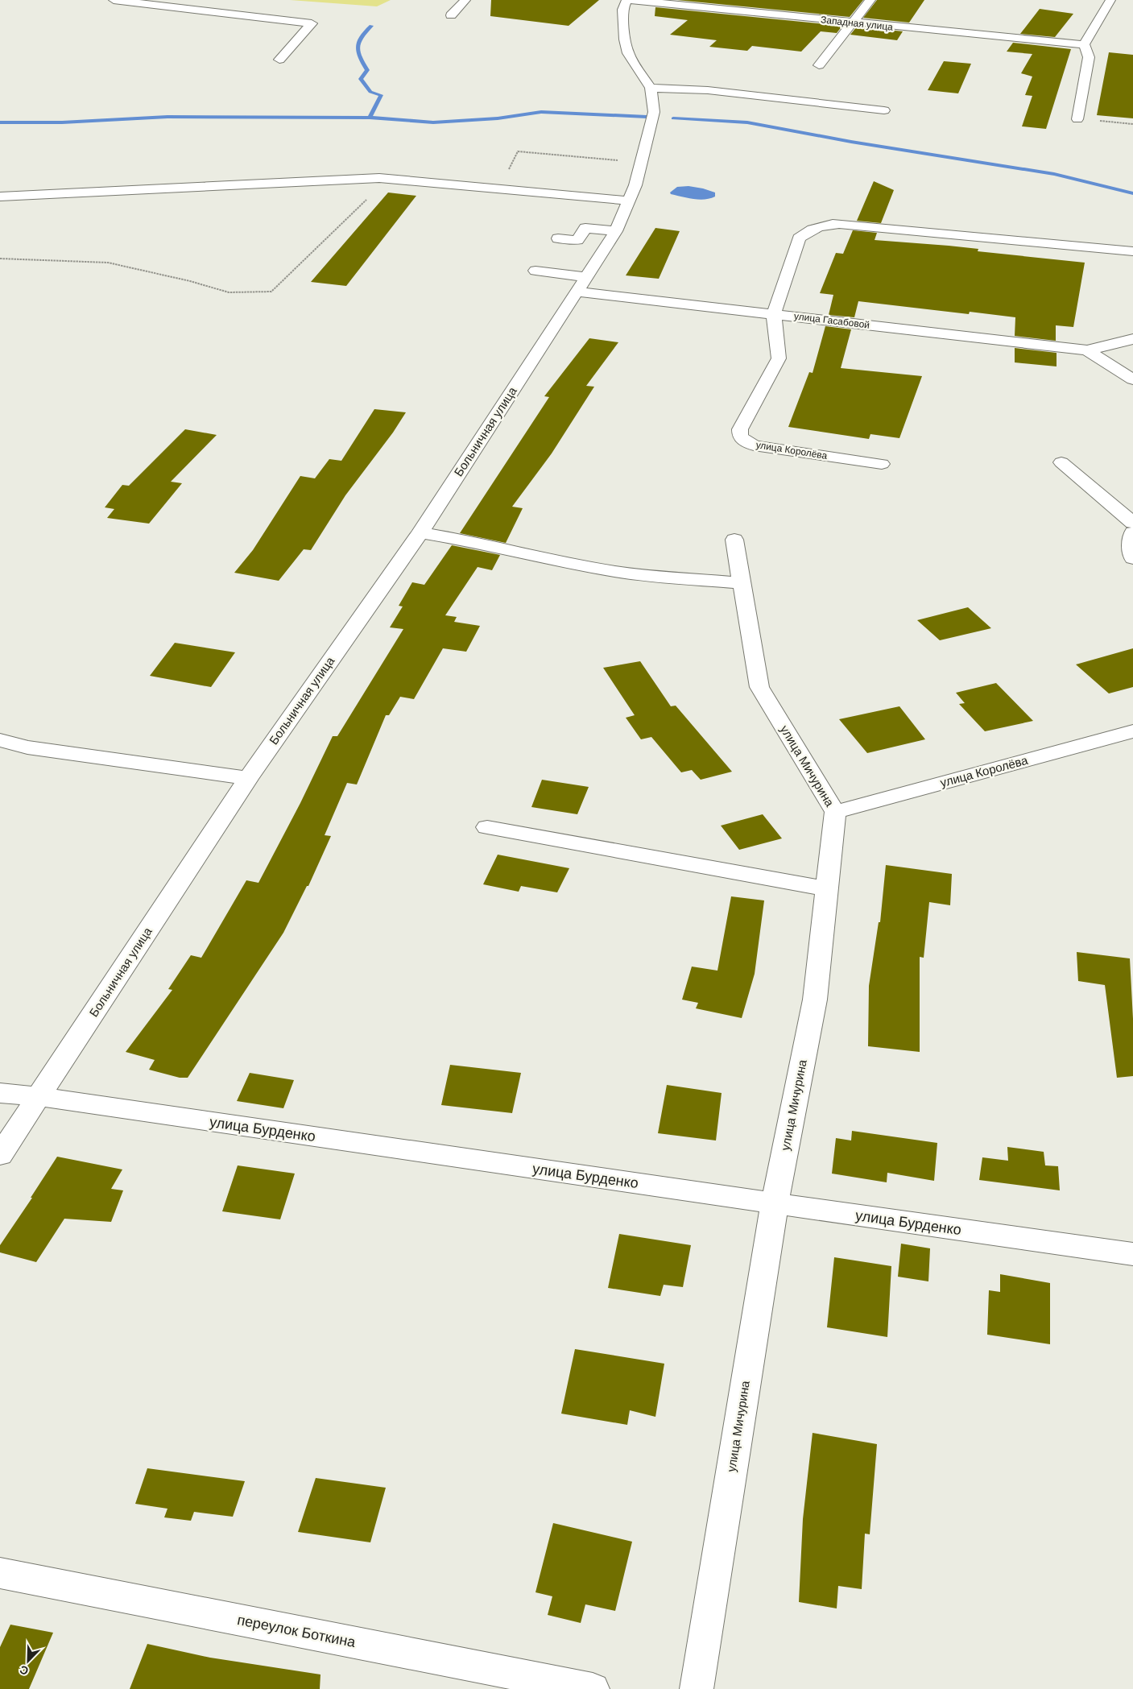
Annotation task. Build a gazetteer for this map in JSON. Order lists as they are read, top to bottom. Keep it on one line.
{"streets":{"street":["Западная улица","улица Гасабовой","Больничная улица","улица Королёва","улица Мичурина","улица Бурденко","переулок Боткина"]},"crossings":[["улица Гасабовой","Больничная улица"],["улица Гасабовой","улица Королёва"],["Больничная улица","улица Бурденко"],["улица Королёва","улица Мичурина"],["улица Мичурина","улица Бурденко"]],"north":"bottom left"}
